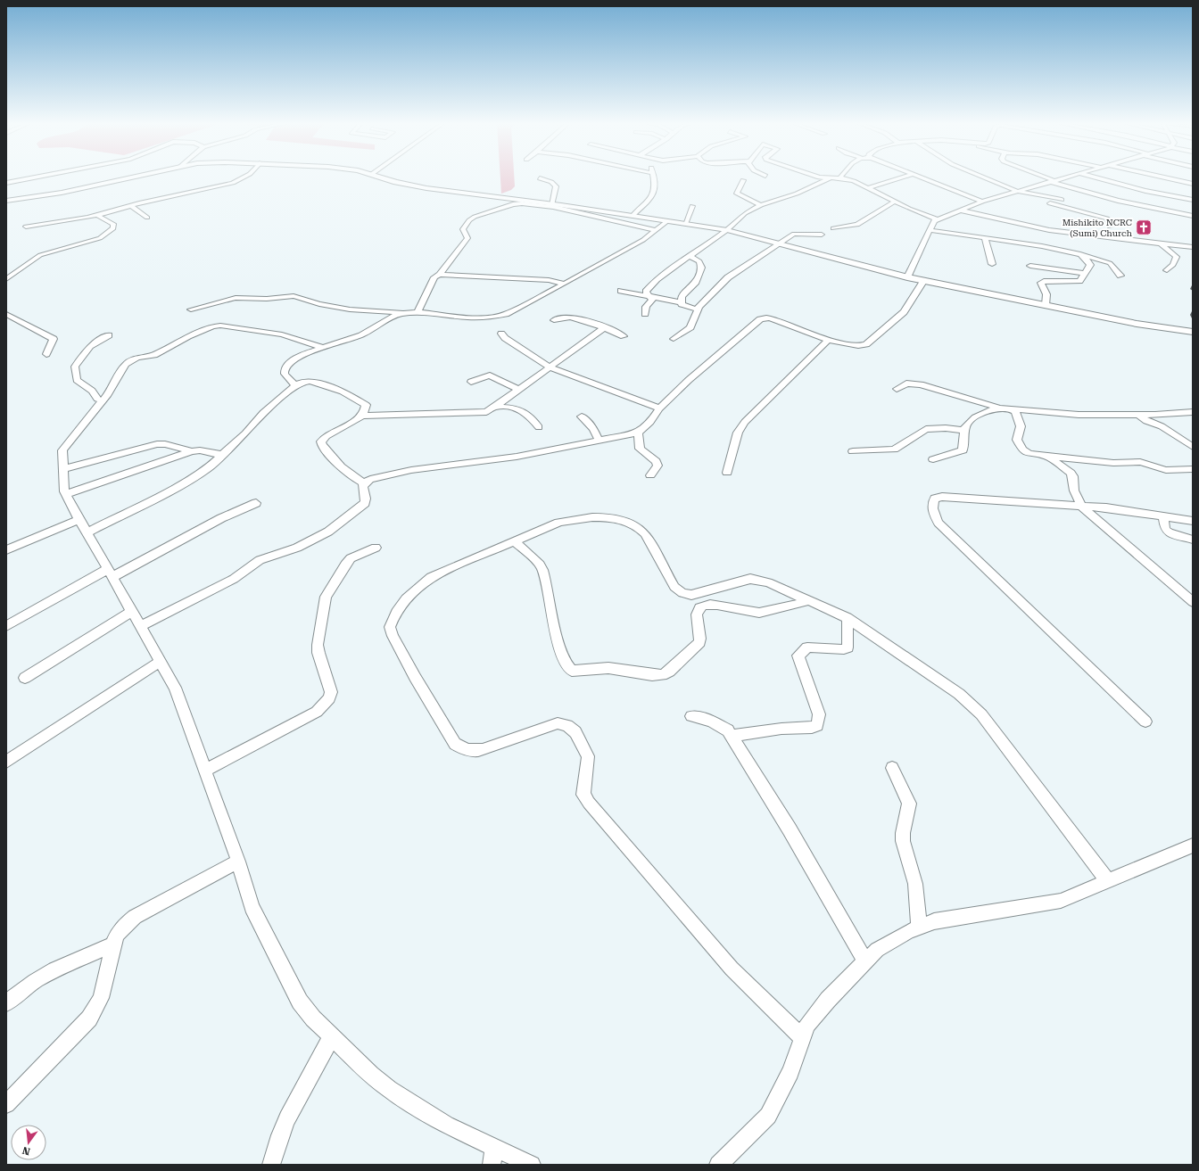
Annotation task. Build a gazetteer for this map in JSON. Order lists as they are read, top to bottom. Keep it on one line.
{"places":{"church":["Mishikito NCRC (Sumi) Church"]},"north":"bottom"}
